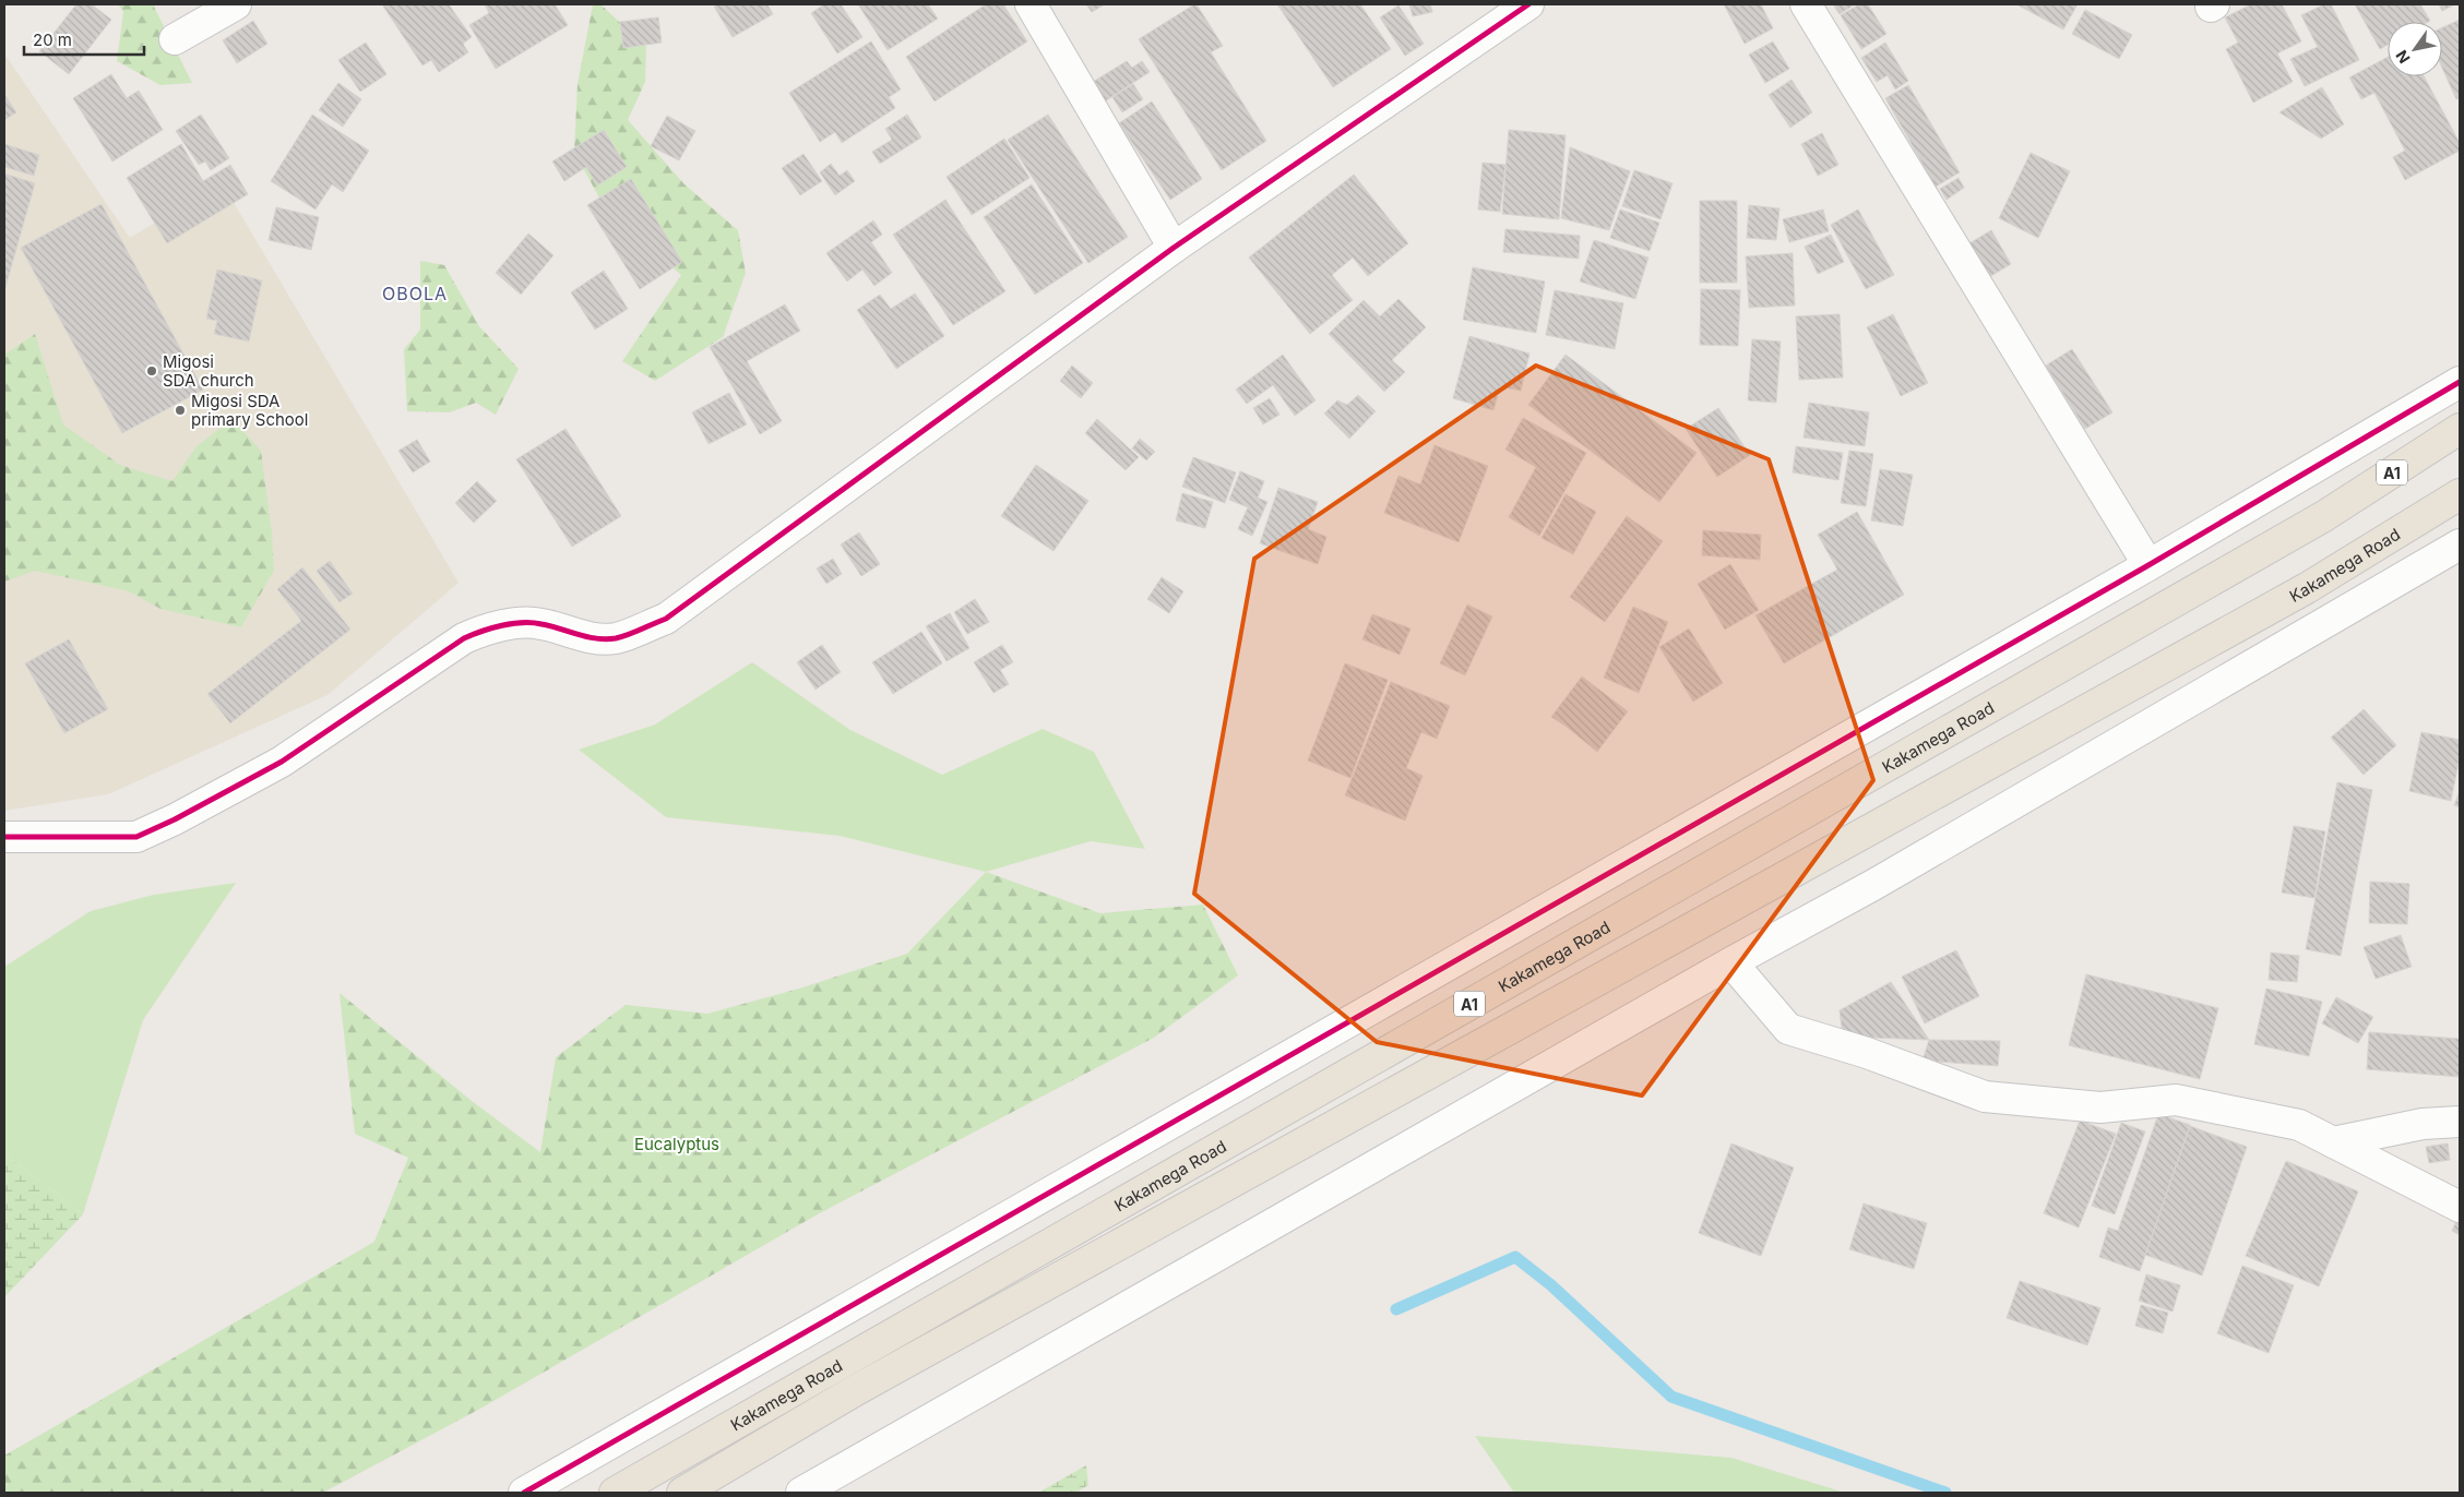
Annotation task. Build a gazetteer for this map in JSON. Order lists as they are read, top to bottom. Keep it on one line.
{"streets":{"highway":["A1","Kakamega Road"]},"districts":["OBOLA"],"parks":["Eucalyptus"],"places":["Migosi SDA church","Migosi SDA primary School"],"scale_bar":"20 m","north":"bottom left"}
